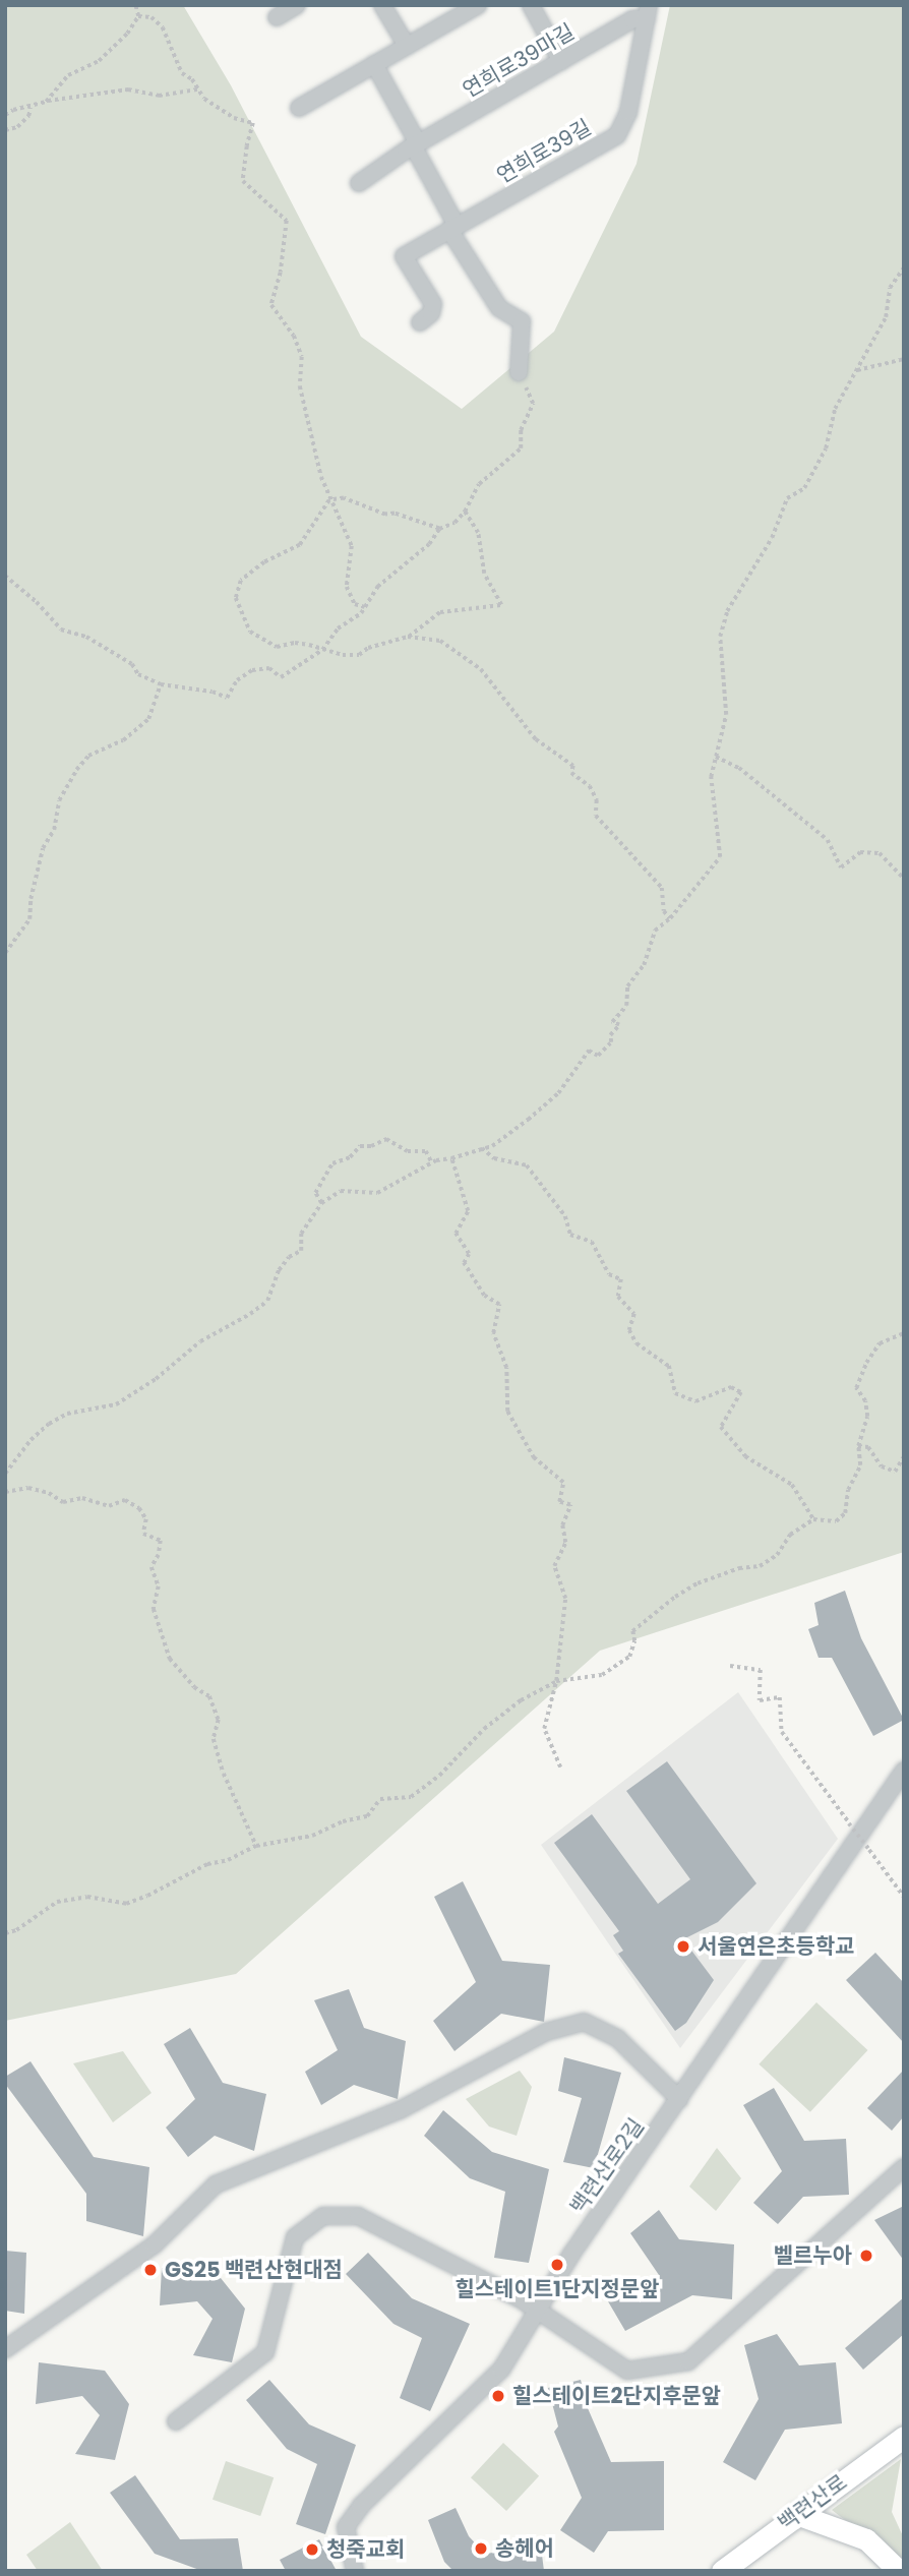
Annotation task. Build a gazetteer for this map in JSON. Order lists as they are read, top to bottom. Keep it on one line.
{"streets":{"main road":["백련산로"],"street":["연희로39마길","연희로39길","백련산로2길"]},"crossings":[["연희로39마길","연희로39길"]],"places":["서울연은초등학교","벨르누아","힐스테이트1단지정문앞","GS25 백련산현대점","힐스테이트2단지후문앞","송헤어","청죽교회"]}
